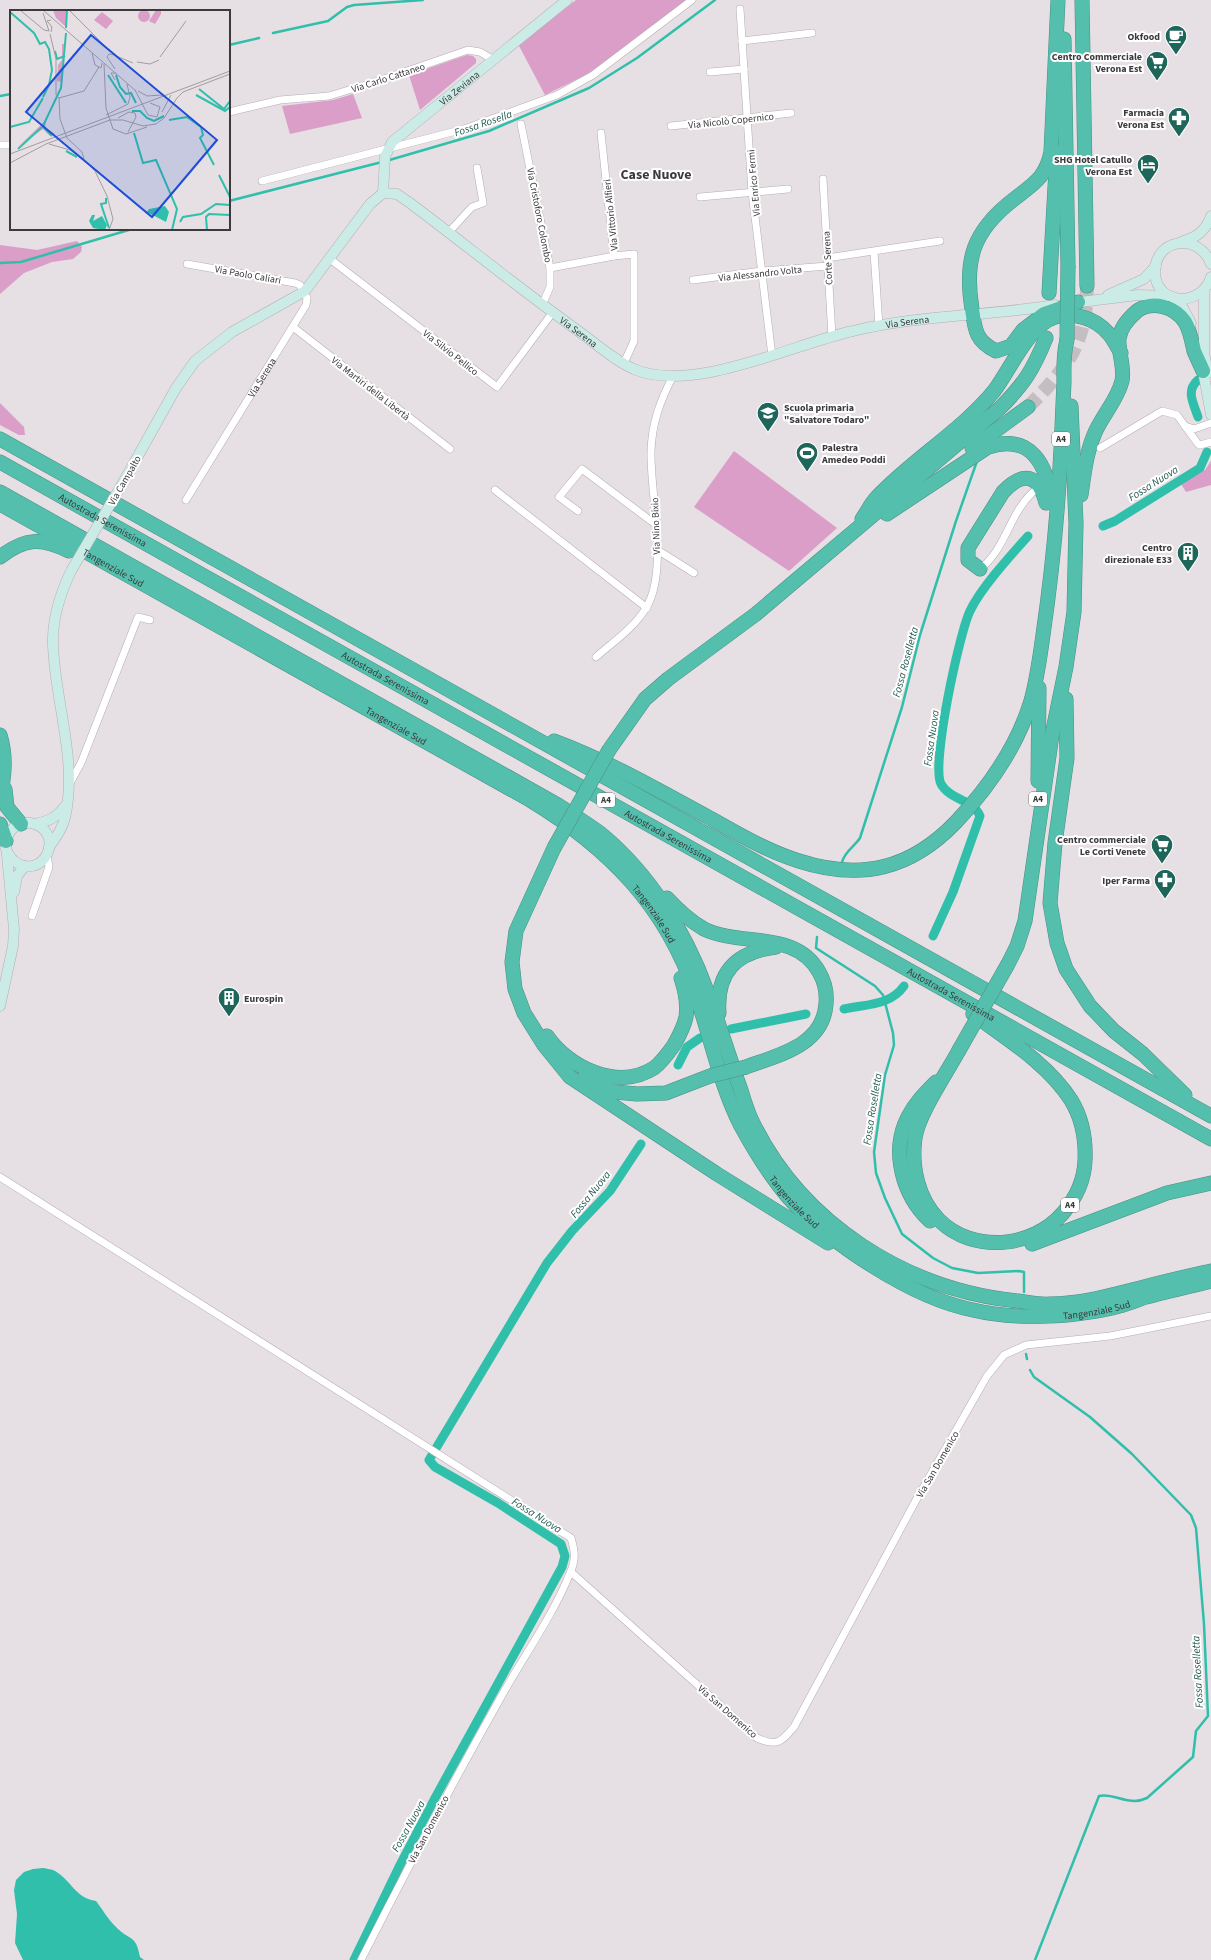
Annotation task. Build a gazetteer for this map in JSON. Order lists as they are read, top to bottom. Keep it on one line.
{"streets":{"highway":["A4","Autostrada Serenissima","Tangenziale Sud"],"street":["Via Carlo Cattaneo","Via Zeviana","Via Nicolò Copernico","Via Enrico Fermi","Via Cristoforo Colombo","Via Vittorio Alfieri","Corte Serena","Via Alessandro Volta","Via Paolo Caliari","Via Serena","Via Silvio Pellico","Via Martiri della Libertà","Via Campalto","Via Nino Bixio","Via San Domenico"]},"crossings":[["Via Carlo Cattaneo","Via Zeviana"],["Via Nicolò Copernico","Via Enrico Fermi"],["Via Enrico Fermi","Via Alessandro Volta"],["Via Enrico Fermi","Via Serena"],["Via Cristoforo Colombo","Via Vittorio Alfieri"],["Via Cristoforo Colombo","Via Serena"],["Corte Serena","Via Alessandro Volta"],["Corte Serena","Via Serena"],["Via Paolo Caliari","Via Serena"],["Via Paolo Caliari","Via Campalto"],["Via Serena","Via Silvio Pellico"],["Via Serena","Via Martiri della Libertà"],["Via Serena","Via Campalto"],["Via Serena","Via Nino Bixio"],["A4","Autostrada Serenissima"]],"districts":["Case Nuove"],"water":["Fossa Rosella","Fossa Nuova","Fossa Roselletta"],"places":{"cafe":["Okfood"],"supermarket":["Centro Commerciale Verona Est","Centro commerciale Le Corti Venete"],"pharmacy":["Farmacia Verona Est","Iper Farma"],"hotel":["SHG Hotel Catullo Verona Est"],"school or university":["Scuola primaria \"Salvatore Todaro\""],"sports":["Palestra Amedeo Poddi"],"building":["Centro direzionale E33","Eurospin"]}}
